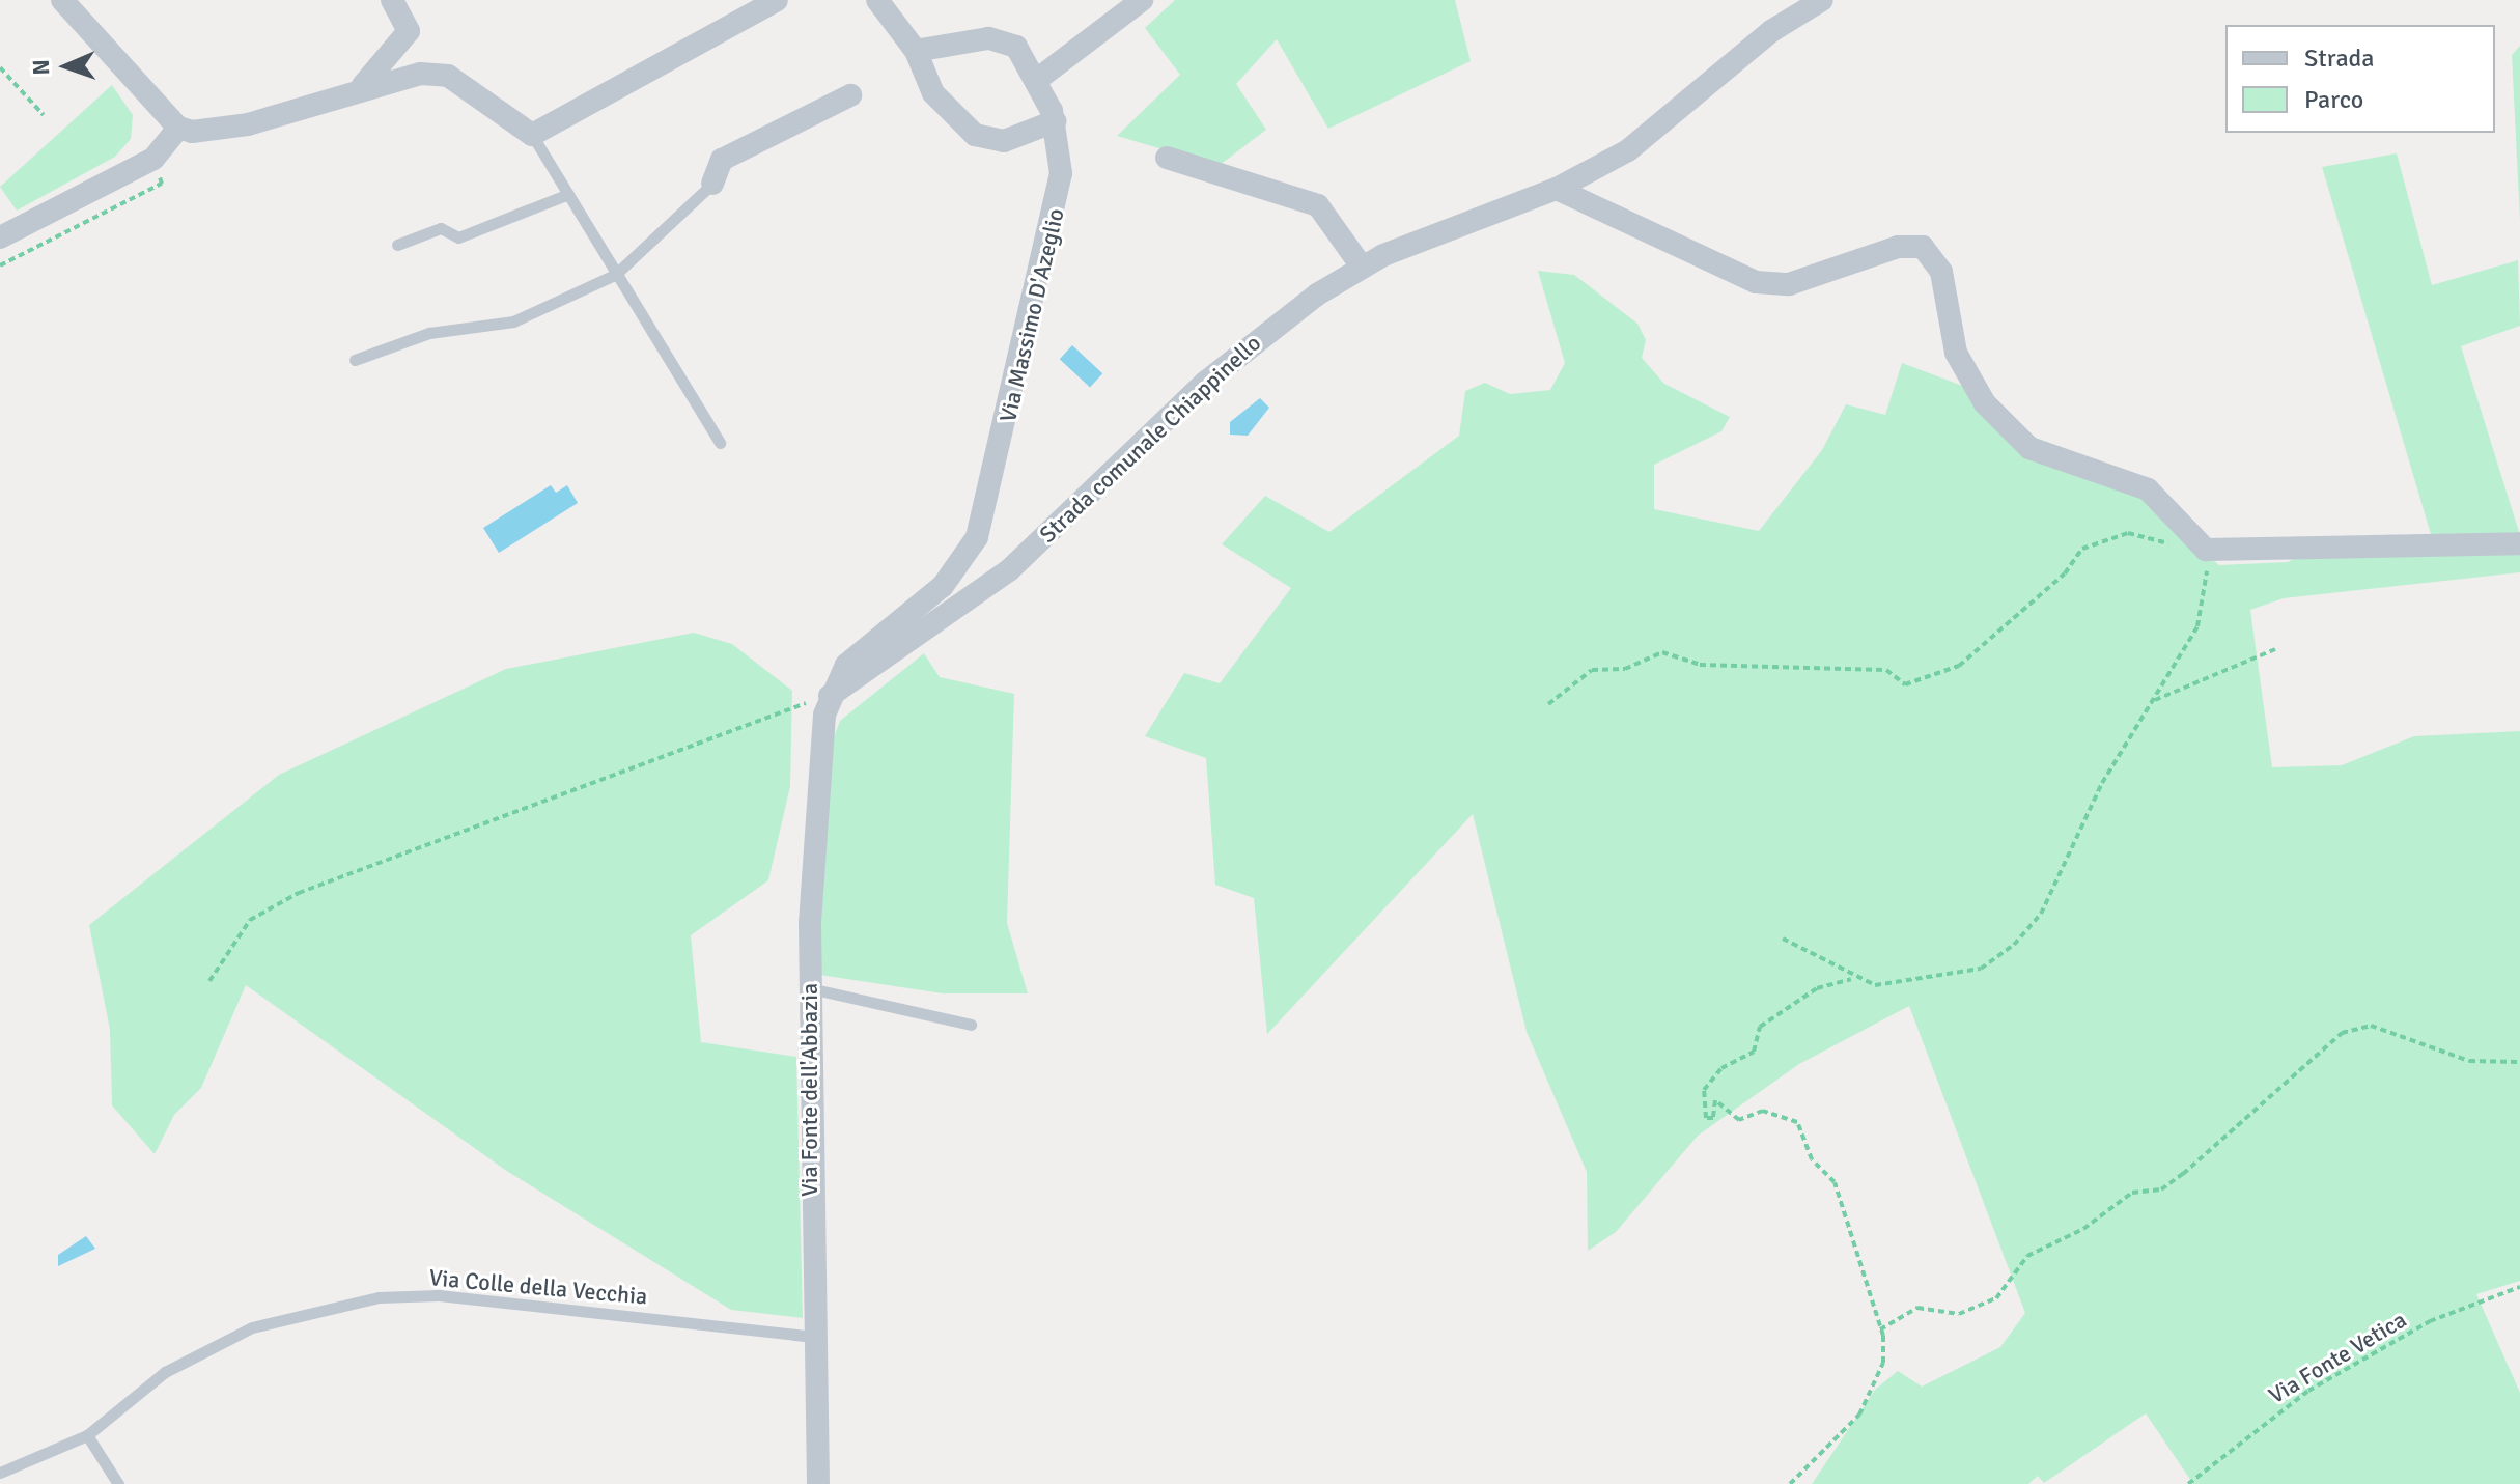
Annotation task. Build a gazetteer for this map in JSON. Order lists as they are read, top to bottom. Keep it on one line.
{"streets":{"street":["Via Massimo D'Azeglio","Strada comunale Chiappinello","Via Fonte dell'Abbazia"],"lane":["Via Colle della Vecchia"],"path":["Via Fonte Vetica"]},"crossings":[["Via Massimo D'Azeglio","Strada comunale Chiappinello"],["Via Massimo D'Azeglio","Via Fonte dell'Abbazia"],["Strada comunale Chiappinello","Via Fonte dell'Abbazia"],["Via Fonte dell'Abbazia","Via Colle della Vecchia"]],"legend":["Strada","Parco"],"north":"left"}
